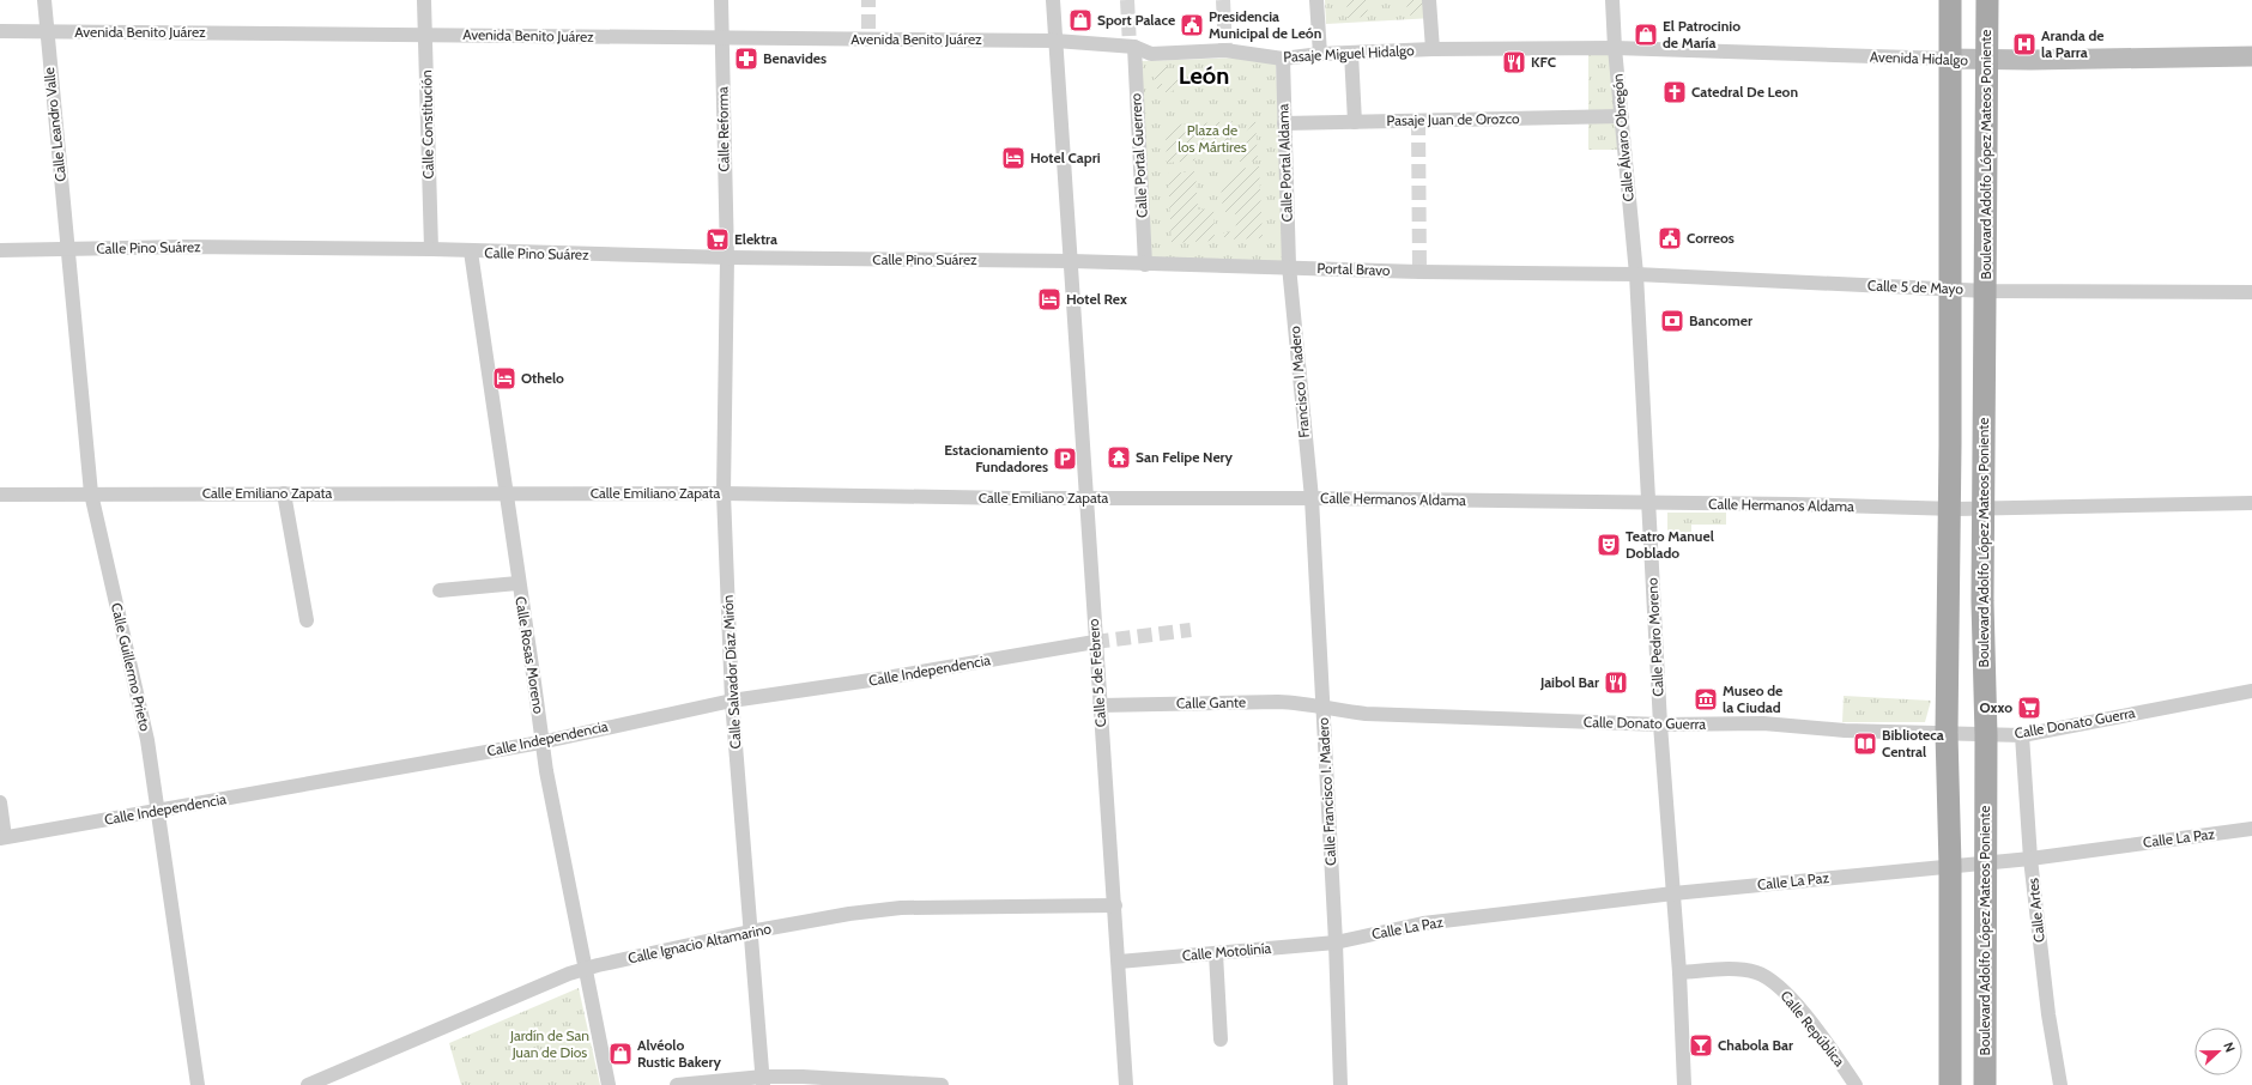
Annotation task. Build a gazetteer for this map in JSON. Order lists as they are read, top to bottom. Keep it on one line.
{"streets":{"main road":["Boulevard Adolfo López Mateos Poniente"],"street":["Avenida Benito Juárez","Pasaje Miguel Hidalgo","Avenida Hidalgo","Pasaje Juan de Orozco","Calle Leandro Valle","Calle Constitución","Calle Reforma","Calle Álvaro Obregón","Calle Portal Guerrero","Calle Portal Aldama","Calle Pino Suárez","Portal Bravo","Calle 5 de Mayo","Francisco I Madero","Calle Emiliano Zapata","Calle Hermanos Aldama","Calle Pedro Moreno","Calle Rosas Moreno","Calle Guillermo Prieto","Calle Independencia","Calle Salvador Díaz Mirón","Calle 5 de Febrero","Calle Gante","Calle Donato Guerra","Calle Francisco I. Madero","Calle La Paz","Calle Artes","Calle Ignacio Altamarino","Calle Motolinía","Calle República"]},"crossings":[["Avenida Benito Juárez","Pasaje Miguel Hidalgo"],["Avenida Benito Juárez","Calle Leandro Valle"],["Avenida Benito Juárez","Calle Constitución"],["Avenida Benito Juárez","Calle Reforma"],["Avenida Benito Juárez","Calle 5 de Febrero"],["Pasaje Miguel Hidalgo","Avenida Hidalgo"],["Pasaje Miguel Hidalgo","Calle Álvaro Obregón"],["Pasaje Miguel Hidalgo","Calle Portal Guerrero"],["Pasaje Miguel Hidalgo","Calle Portal Aldama"],["Pasaje Miguel Hidalgo","Calle 5 de Febrero"],["Avenida Hidalgo","Calle Álvaro Obregón"],["Avenida Hidalgo","Boulevard Adolfo López Mateos Poniente"],["Pasaje Juan de Orozco","Calle Álvaro Obregón"],["Pasaje Juan de Orozco","Calle Portal Aldama"],["Calle Leandro Valle","Calle Pino Suárez"],["Calle Leandro Valle","Calle Guillermo Prieto"],["Calle Constitución","Calle Pino Suárez"],["Calle Reforma","Calle Pino Suárez"],["Calle Reforma","Calle Salvador Díaz Mirón"],["Calle Álvaro Obregón","Portal Bravo"],["Calle Álvaro Obregón","Calle 5 de Mayo"],["Calle Álvaro Obregón","Calle Pedro Moreno"],["Boulevard Adolfo López Mateos Poniente","Calle 5 de Mayo"],["Boulevard Adolfo López Mateos Poniente","Calle Hermanos Aldama"],["Boulevard Adolfo López Mateos Poniente","Calle Donato Guerra"],["Boulevard Adolfo López Mateos Poniente","Calle La Paz"],["Calle Portal Guerrero","Portal Bravo"],["Calle Portal Aldama","Portal Bravo"],["Calle Portal Aldama","Francisco I Madero"],["Calle Pino Suárez","Portal Bravo"],["Calle Pino Suárez","Calle Rosas Moreno"],["Calle Pino Suárez","Calle Guillermo Prieto"],["Calle Pino Suárez","Calle Salvador Díaz Mirón"],["Calle Pino Suárez","Calle 5 de Febrero"],["Portal Bravo","Calle 5 de Mayo"],["Portal Bravo","Francisco I Madero"],["Portal Bravo","Calle Pedro Moreno"],["Portal Bravo","Calle 5 de Febrero"],["Calle 5 de Mayo","Calle Pedro Moreno"],["Francisco I Madero","Calle Emiliano Zapata"],["Francisco I Madero","Calle Hermanos Aldama"],["Francisco I Madero","Calle Francisco I. Madero"],["Calle Emiliano Zapata","Calle Hermanos Aldama"],["Calle Emiliano Zapata","Calle Rosas Moreno"],["Calle Emiliano Zapata","Calle Guillermo Prieto"],["Calle Emiliano Zapata","Calle Salvador Díaz Mirón"],["Calle Emiliano Zapata","Calle 5 de Febrero"],["Calle Emiliano Zapata","Calle Francisco I. Madero"],["Calle Hermanos Aldama","Calle Pedro Moreno"],["Calle Hermanos Aldama","Calle Francisco I. Madero"],["Calle Pedro Moreno","Calle Donato Guerra"],["Calle Pedro Moreno","Calle La Paz"],["Calle Pedro Moreno","Calle República"],["Calle Rosas Moreno","Calle Independencia"],["Calle Rosas Moreno","Calle Ignacio Altamarino"],["Calle Guillermo Prieto","Calle Independencia"],["Calle Independencia","Calle Salvador Díaz Mirón"],["Calle Independencia","Calle 5 de Febrero"],["Calle Salvador Díaz Mirón","Calle Ignacio Altamarino"],["Calle 5 de Febrero","Calle Gante"],["Calle 5 de Febrero","Calle Ignacio Altamarino"],["Calle 5 de Febrero","Calle Motolinía"],["Calle Gante","Calle Donato Guerra"],["Calle Gante","Calle Francisco I. Madero"],["Calle Donato Guerra","Calle Francisco I. Madero"],["Calle Donato Guerra","Calle Artes"],["Calle Francisco I. Madero","Calle La Paz"],["Calle Francisco I. Madero","Calle Motolinía"],["Calle La Paz","Calle Artes"],["Calle La Paz","Calle Motolinía"]],"districts":["León"],"parks":["Plaza de los Mártires","Jardín de San Juan de Dios"],"places":{"shop":["Sport Palace","El Patrocinio de María","Alvéolo Rustic Bakery"],"public building":["Presidencia Municipal de León","Correos"],"hospital":["Aranda de la Parra"],"pharmacy":["Benavides"],"restaurant":["KFC","Jaibol Bar"],"church":["Catedral De Leon"],"hotel":["Hotel Capri","Hotel Rex","Othelo"],"supermarket":["Elektra","Oxxo"],"bank":["Bancomer"],"temple":["San Felipe Nery"],"parking":["Estacionamiento Fundadores"],"theatre":["Teatro Manuel Doblado"],"museum":["Museo de la Ciudad"],"library":["Biblioteca Central"],"bar":["Chabola Bar"]},"north":"right"}
